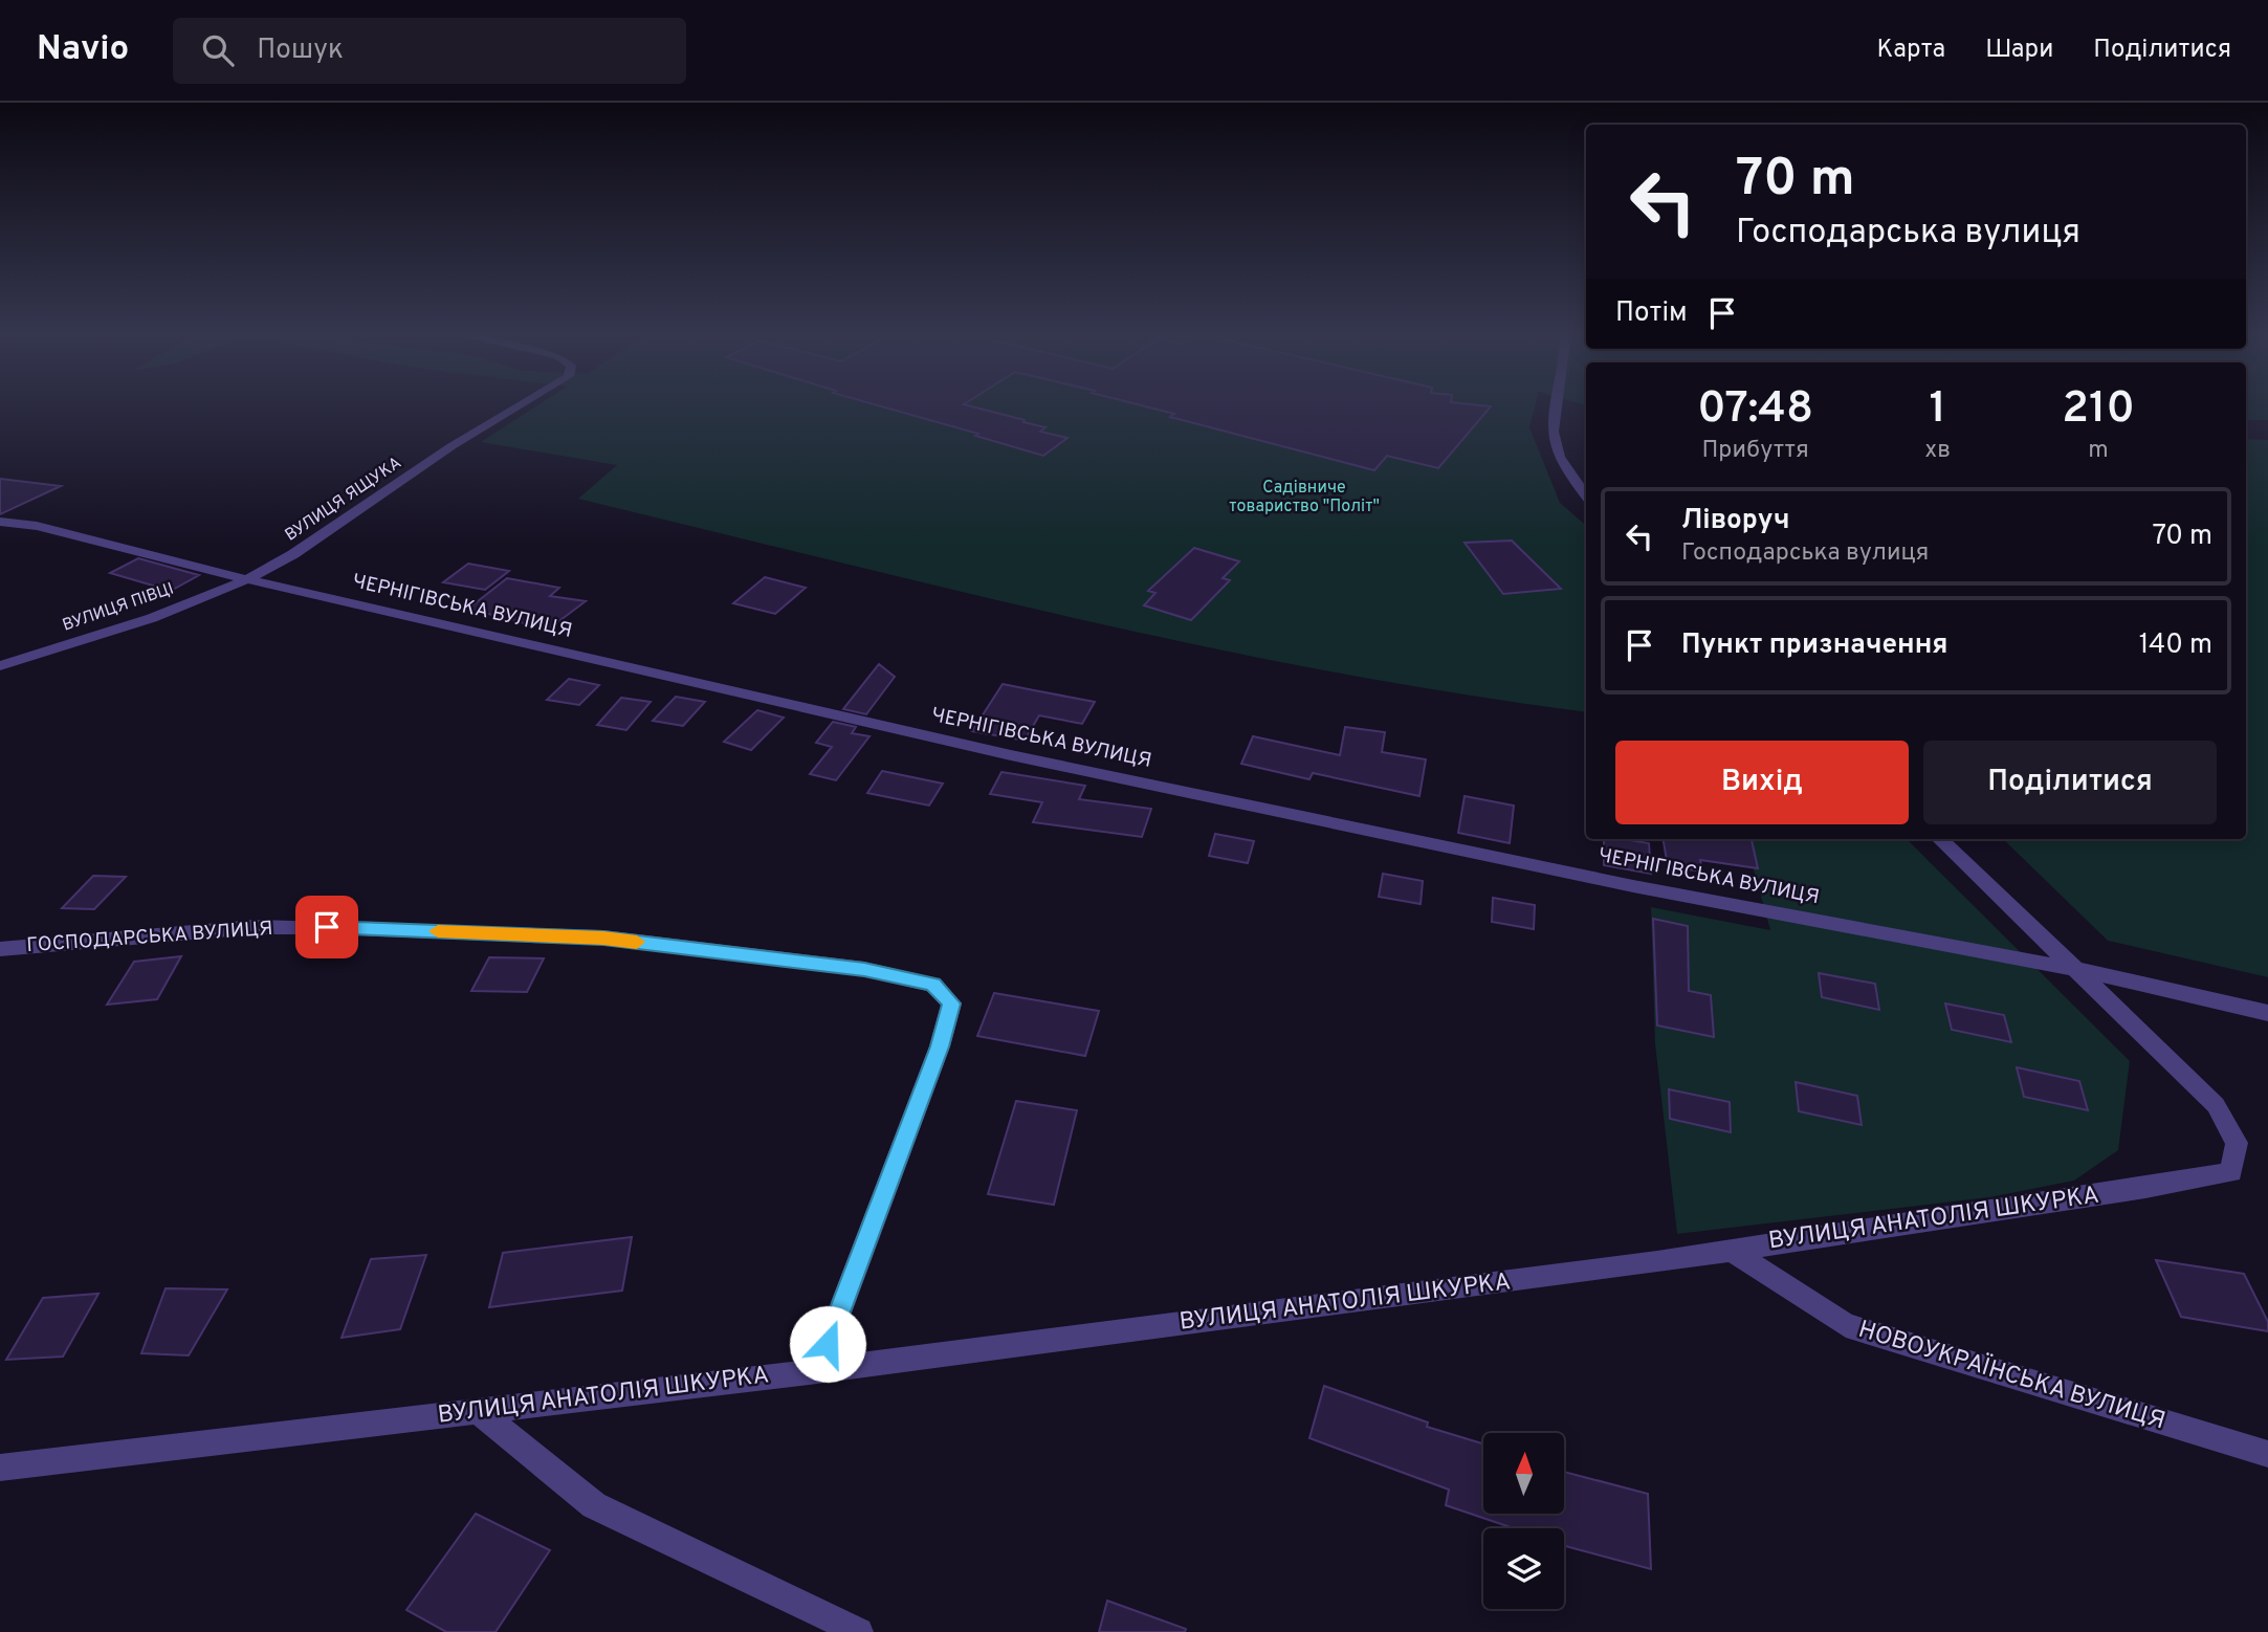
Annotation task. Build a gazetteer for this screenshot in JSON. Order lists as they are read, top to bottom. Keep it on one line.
{"streets":{"street":["ВУЛИЦЯ ЯЩУКА","ЧЕРНІГІВСЬКА ВУЛИЦЯ","ВУЛИЦЯ ПІВЦІ","ГОСПОДАРСЬКА ВУЛИЦЯ","ВУЛИЦЯ АНАТОЛІЯ ШКУРКА","НОВОУКРАЇНСЬКА ВУЛИЦЯ"]},"crossings":[["ВУЛИЦЯ ЯЩУКА","ЧЕРНІГІВСЬКА ВУЛИЦЯ"],["ВУЛИЦЯ ЯЩУКА","ВУЛИЦЯ ПІВЦІ"],["ЧЕРНІГІВСЬКА ВУЛИЦЯ","ВУЛИЦЯ ПІВЦІ"],["ЧЕРНІГІВСЬКА ВУЛИЦЯ","ВУЛИЦЯ АНАТОЛІЯ ШКУРКА"],["ГОСПОДАРСЬКА ВУЛИЦЯ","ВУЛИЦЯ АНАТОЛІЯ ШКУРКА"],["ВУЛИЦЯ АНАТОЛІЯ ШКУРКА","НОВОУКРАЇНСЬКА ВУЛИЦЯ"]],"parks":["Садівниче товариство \"Політ\""],"north":"top","page":{"header":"Navio","search":"Пошук","nav":["Карта","Шари","Поділитися"],"turn":["70 m","Господарська вулиця"],"then":"Потім","eta":["07:48","Прибуття","1","хв","210","m"],"list":[{"name":"Ліворуч","note":"Господарська вулиця","value":"70 m"},{"name":"Пункт призначення","value":"140 m"}],"buttons":["Вихід","Поділитися"]}}
